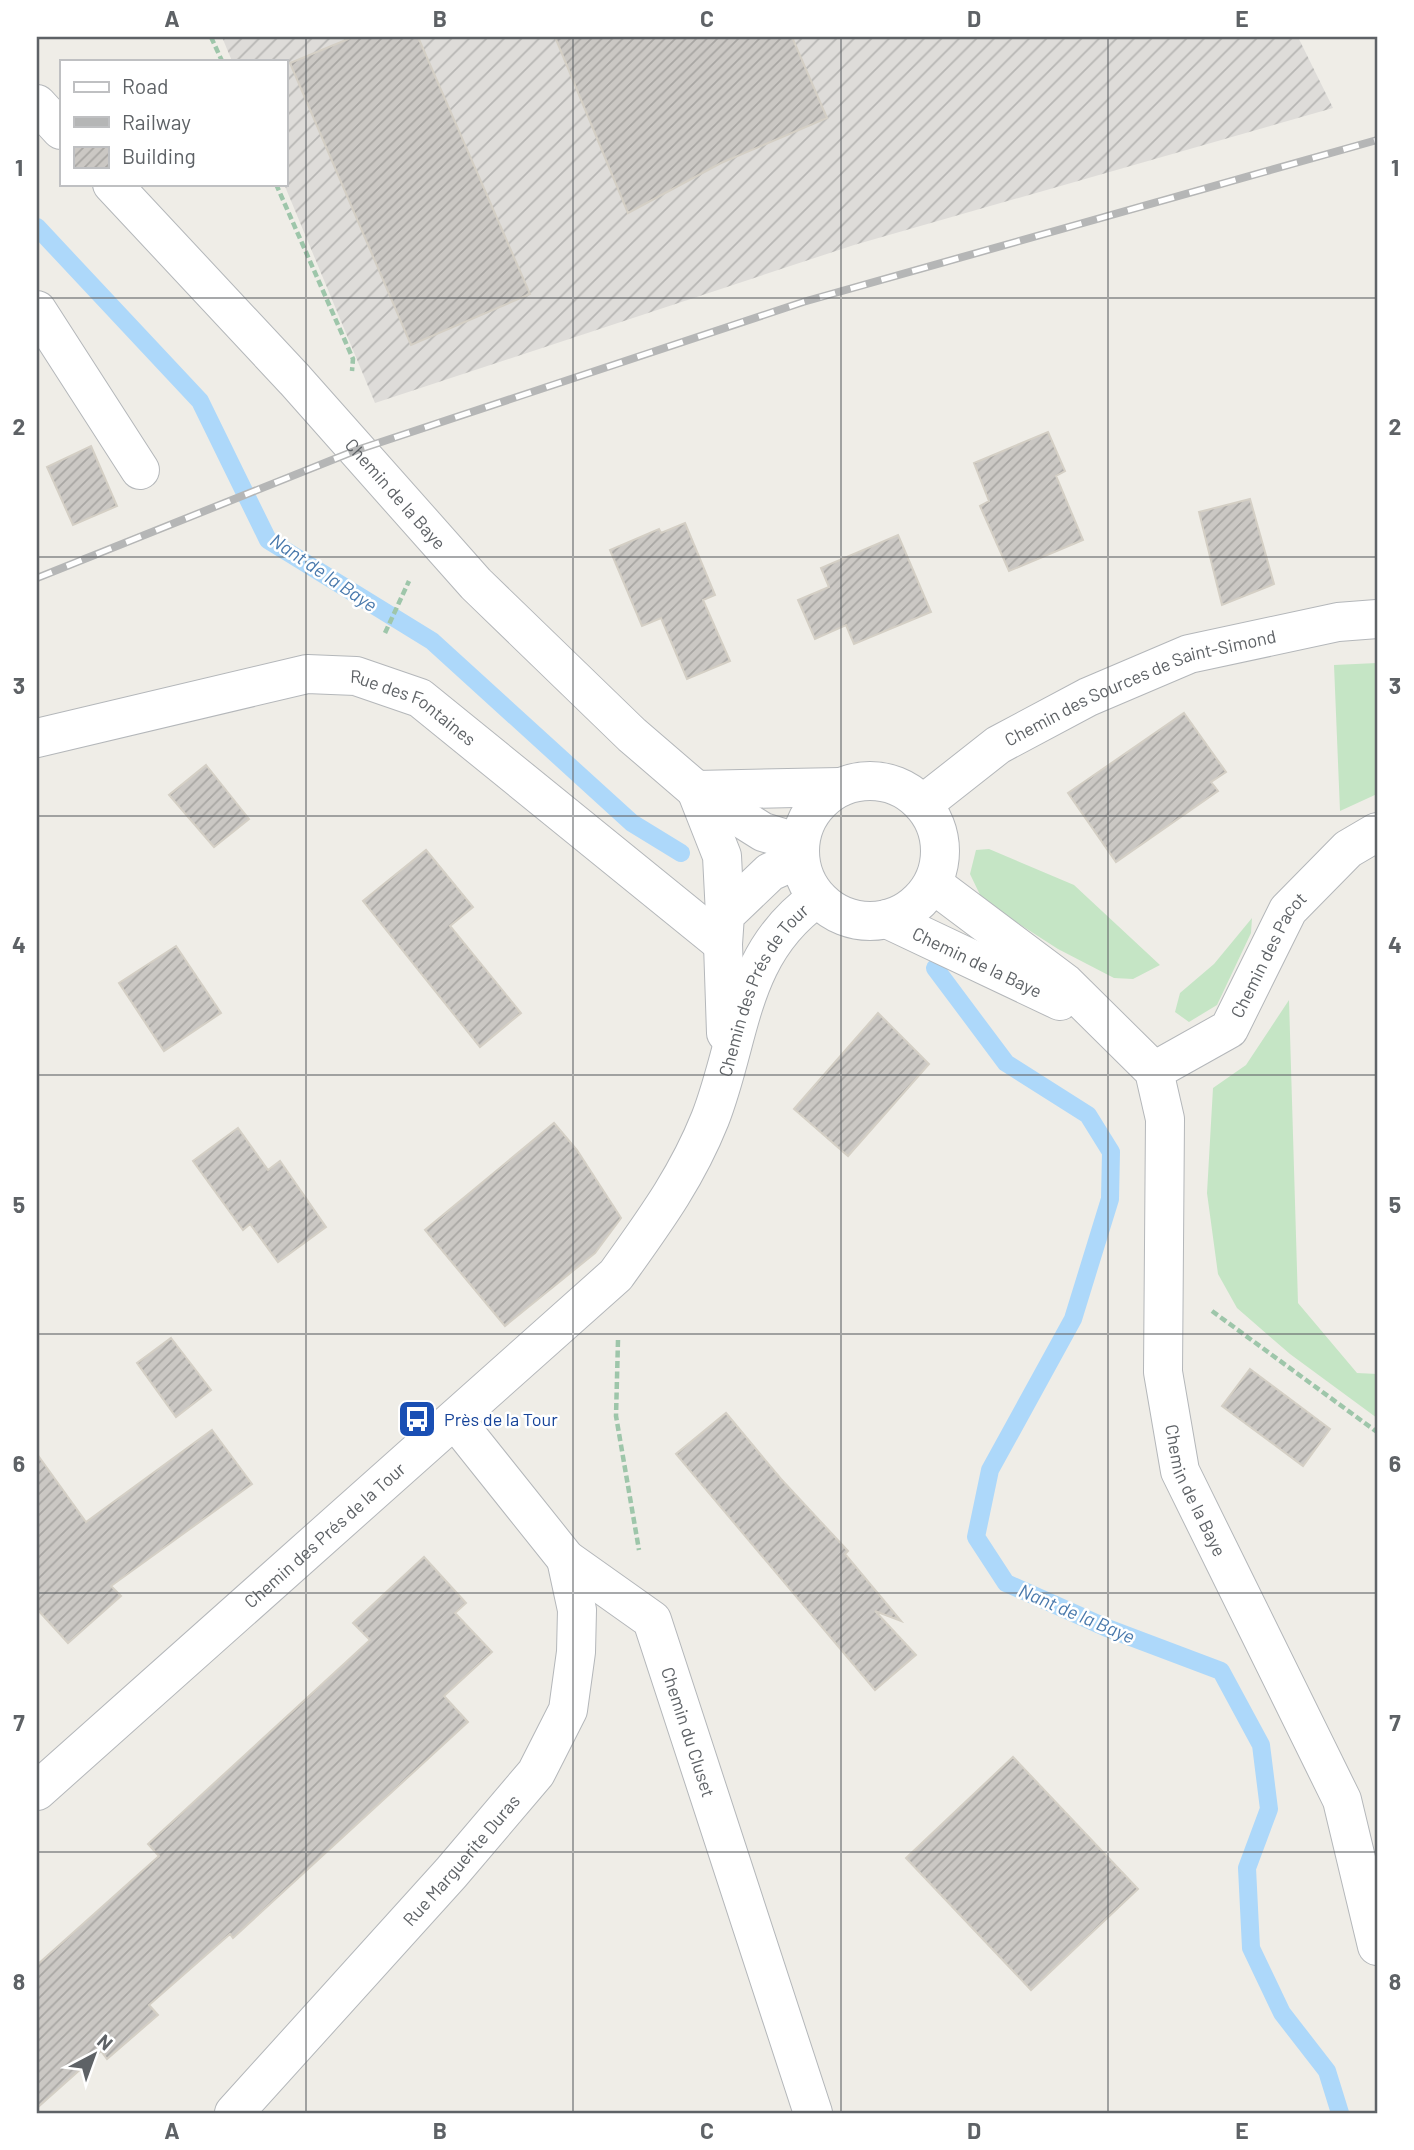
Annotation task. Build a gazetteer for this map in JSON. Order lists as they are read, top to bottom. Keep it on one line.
{"streets":{"street":["Chemin de la Baye","Chemin des Sources de Saint-Simond","Rue des Fontaines","Chemin des Pacot","Chemin des Prés de Tour","Chemin des Prés de la Tour","Chemin du Cluset","Rue Marguerite Duras"]},"crossings":[["Chemin de la Baye","Chemin des Sources de Saint-Simond"],["Chemin de la Baye","Rue des Fontaines"],["Chemin de la Baye","Chemin des Pacot"],["Chemin de la Baye","Chemin des Prés de Tour"],["Chemin des Sources de Saint-Simond","Chemin des Prés de Tour"],["Rue des Fontaines","Chemin des Prés de Tour"],["Chemin des Prés de Tour","Chemin des Prés de la Tour"]],"water":["Nant de la Baye"],"places":{"bus stop":["Près de la Tour"]},"legend":["Road","Railway","Building"],"north":"top right","grid":{"columns":["A","B","C","D","E"],"rows":["1","2","3","4","5","6","7","8"]}}
